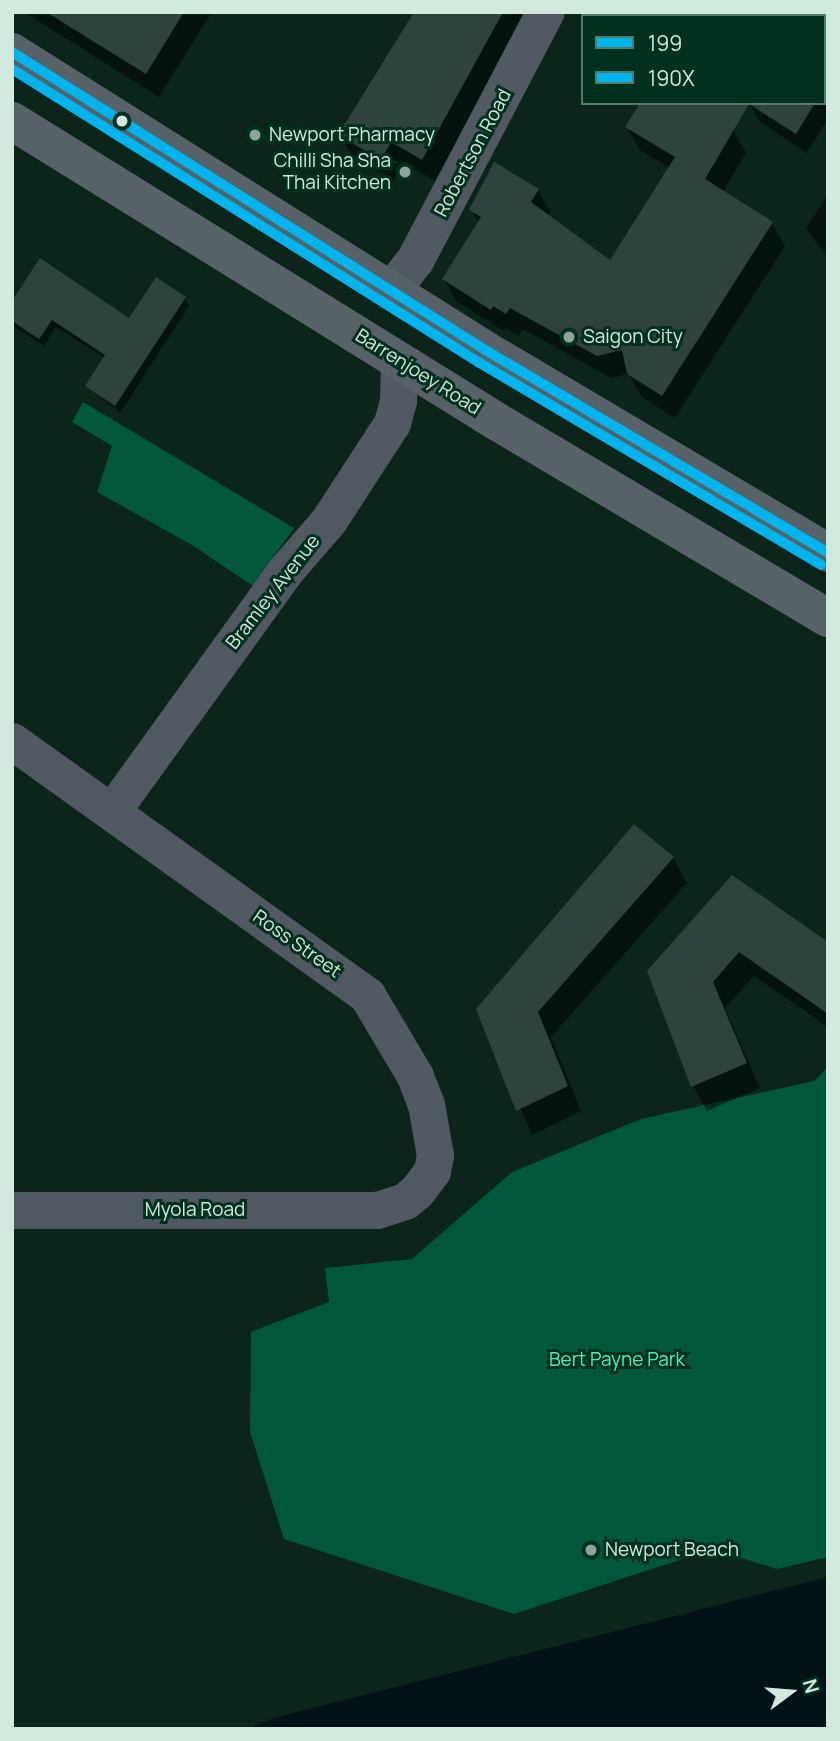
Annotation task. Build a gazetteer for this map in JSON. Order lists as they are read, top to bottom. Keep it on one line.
{"streets":{"main road":["Barrenjoey Road"],"street":["Robertson Road","Bramley Avenue","Ross Street","Myola Road"]},"crossings":[["Barrenjoey Road","Bramley Avenue"],["Bramley Avenue","Ross Street"],["Ross Street","Myola Road"]],"parks":["Bert Payne Park"],"places":["Newport Pharmacy","Chilli Sha Sha Thai Kitchen","Saigon City","Newport Beach"],"lines":["transit line 199","transit line 190X"],"legend":["199","190X"],"north":"right"}
